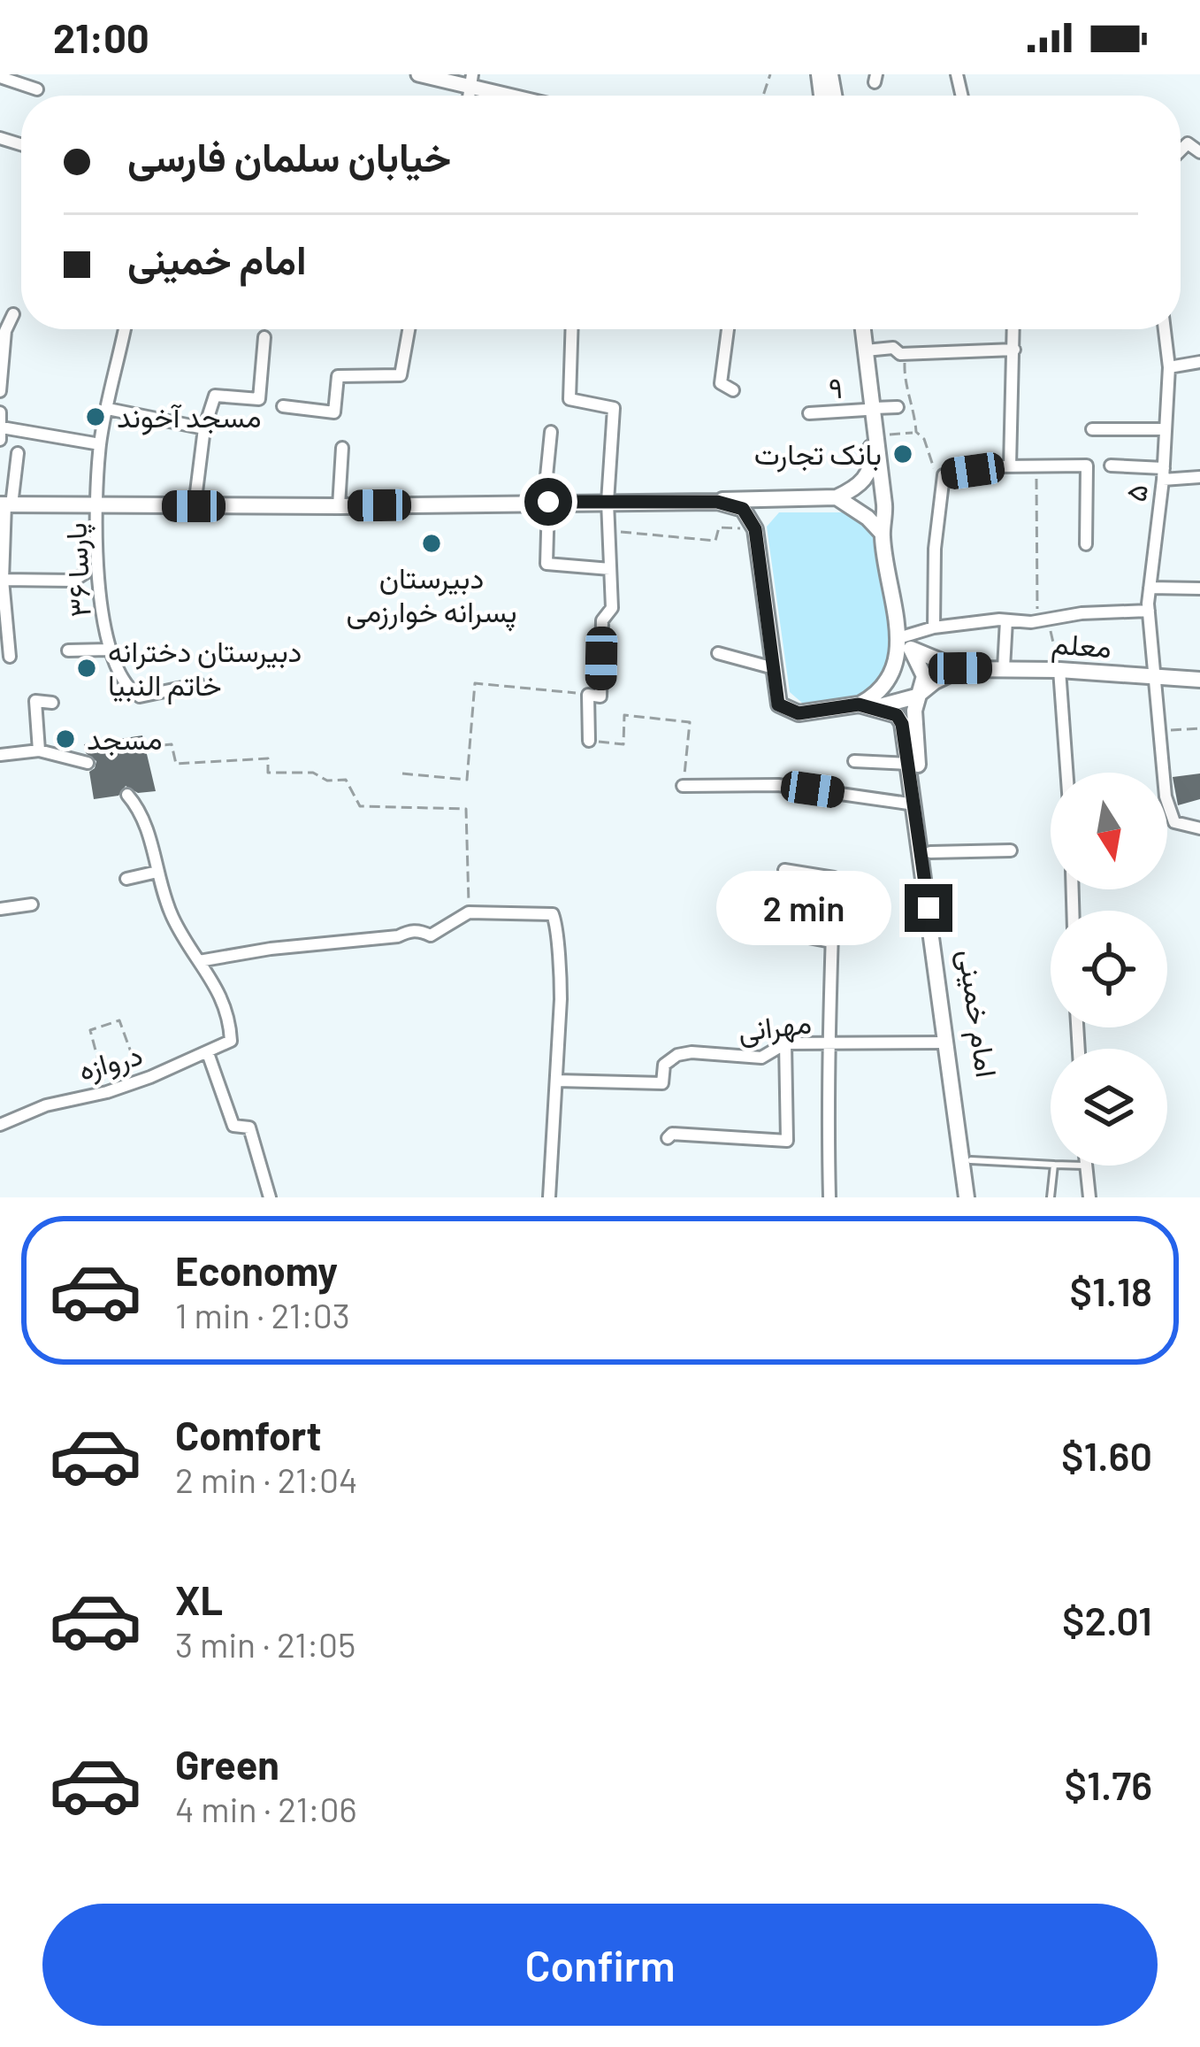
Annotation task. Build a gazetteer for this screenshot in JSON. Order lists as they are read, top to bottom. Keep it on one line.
{"streets":{"main road":["معلم","امام خمینی"],"street":["۹","۵","پارسا ۳۶","مهرانی","دروازه"]},"crossings":[["۹","امام خمینی"],["۵","معلم"],["امام خمینی","مهرانی"]],"places":["مسجد آخوند","بانک تجارت","دبیرستان پسرانه خوارزمی","دبیرستان دخترانه خاتم النبیا","مسجد"],"north":"bottom","page":{"status":"21:00","banner":["خیابان سلمان فارسی","امام خمینی"],"bubble":"2 min","list":[{"name":"Economy","note":"1 min · 21:03","value":"$1.18"},{"name":"Comfort","note":"2 min · 21:04","value":"$1.60"},{"name":"XL","note":"3 min · 21:05","value":"$2.01"},{"name":"Green","note":"4 min · 21:06","value":"$1.76"}],"buttons":"Confirm"}}
